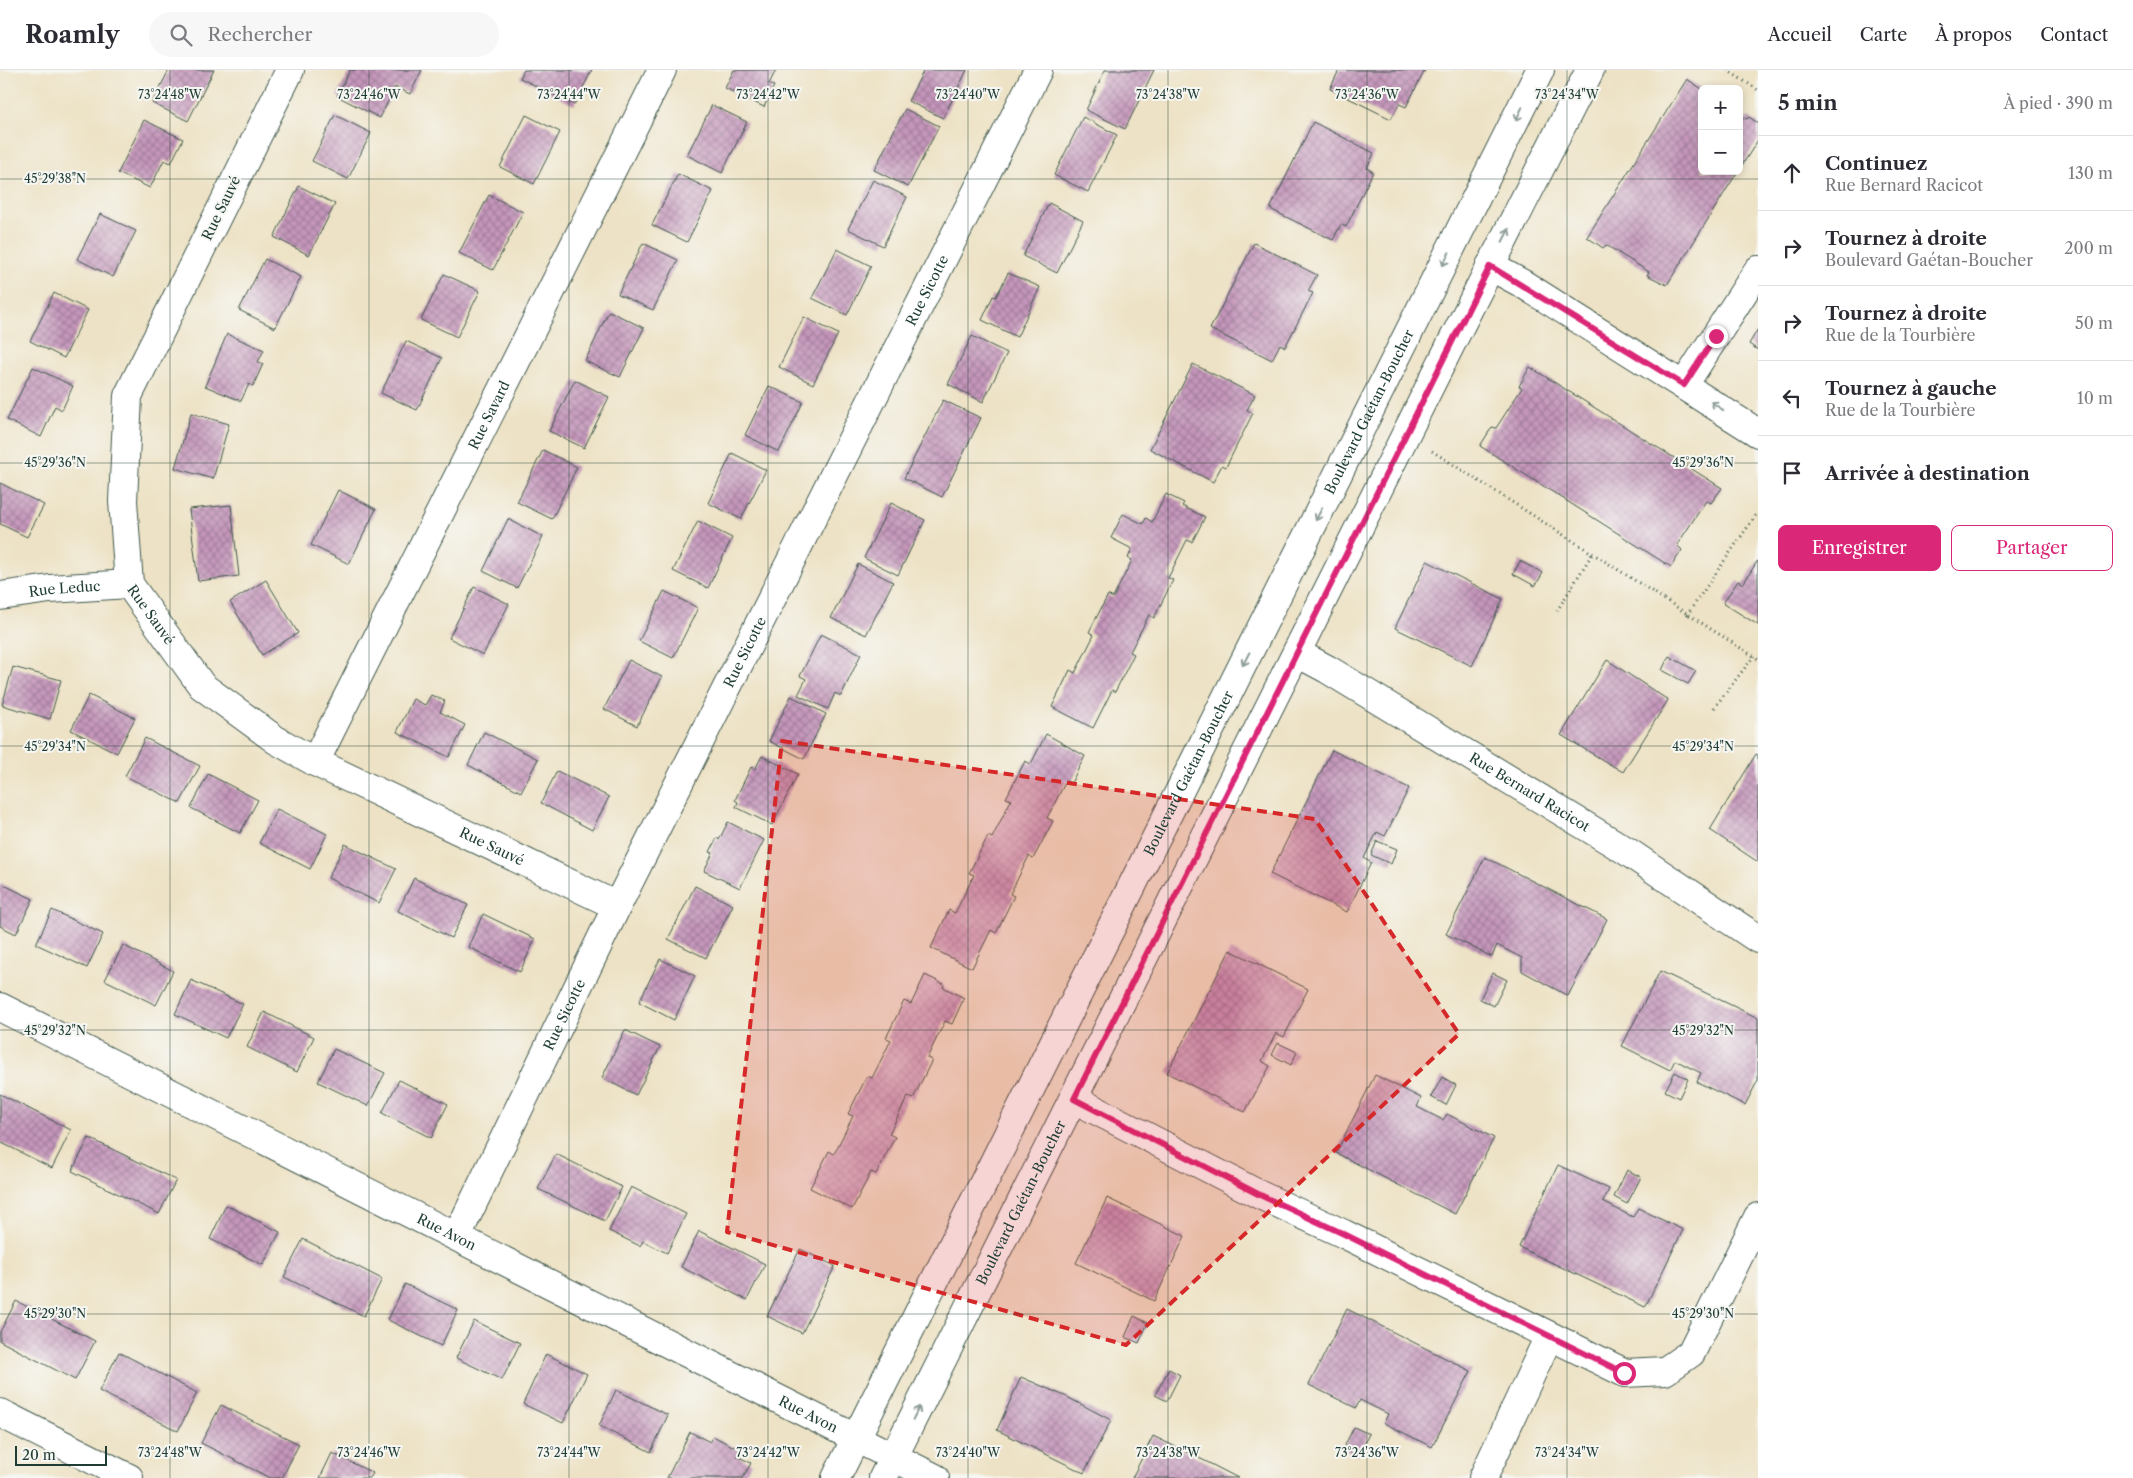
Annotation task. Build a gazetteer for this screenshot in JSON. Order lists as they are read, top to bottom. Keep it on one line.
{"streets":{"street":["Rue Sauvé","Rue Sicotte","Boulevard Gaétan-Boucher","Rue Savard","Rue Leduc","Rue Bernard Racicot","Rue Avon"]},"crossings":[["Rue Sauvé","Rue Sicotte"],["Rue Sauvé","Rue Savard"],["Rue Sauvé","Rue Leduc"],["Rue Sicotte","Rue Avon"],["Boulevard Gaétan-Boucher","Rue Bernard Racicot"],["Boulevard Gaétan-Boucher","Rue Avon"]],"scale_bar":"20 m","page":{"header":"Roamly","search":"Rechercher","nav":["Accueil","Carte","À propos","Contact"],"heading":["5 min","À pied · 390 m"],"map_buttons":["+","−"],"list":[["Continuez","Rue Bernard Racicot","130 m"],["Tournez à droite","Boulevard Gaétan-Boucher","200 m"],["Tournez à droite","Rue de la Tourbière","50 m"],["Tournez à gauche","Rue de la Tourbière","10 m"],"Arrivée à destination"],"buttons":["Enregistrer","Partager"],"scale":"20 m"},"coordinates":["73°24'48\"W","73°24'46\"W","73°24'44\"W","73°24'42\"W","73°24'40\"W","73°24'38\"W","73°24'36\"W","73°24'34\"W","45°29'38\"N","45°29'36\"N","45°29'34\"N","45°29'32\"N","45°29'30\"N"]}
